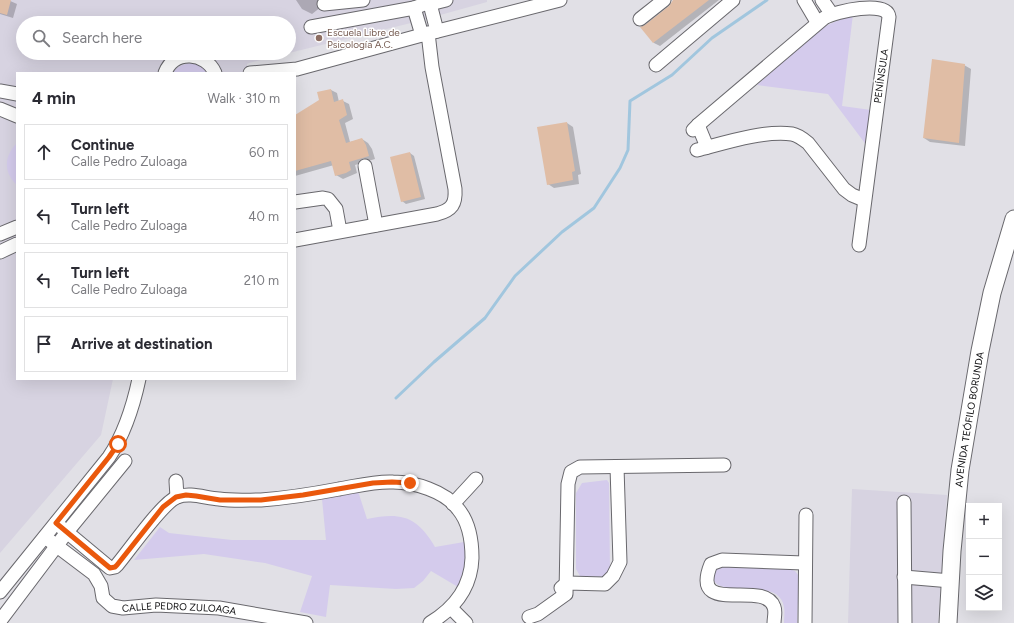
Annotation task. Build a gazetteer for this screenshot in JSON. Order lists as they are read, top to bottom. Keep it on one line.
{"streets":{"main road":["AVENIDA TEÓFILO BORUNDA"],"street":["PENÍNSULA","CALLE PEDRO ZULOAGA"]},"places":["Escuela Libre de Psicología A.C."],"page":{"search":"Search here","heading":["4 min","Walk · 310 m"],"list":[["Continue","Calle Pedro Zuloaga","60 m"],["Turn left","Calle Pedro Zuloaga","40 m"],["Turn left","Calle Pedro Zuloaga","210 m"],"Arrive at destination"],"map_buttons":["+","−"]}}
